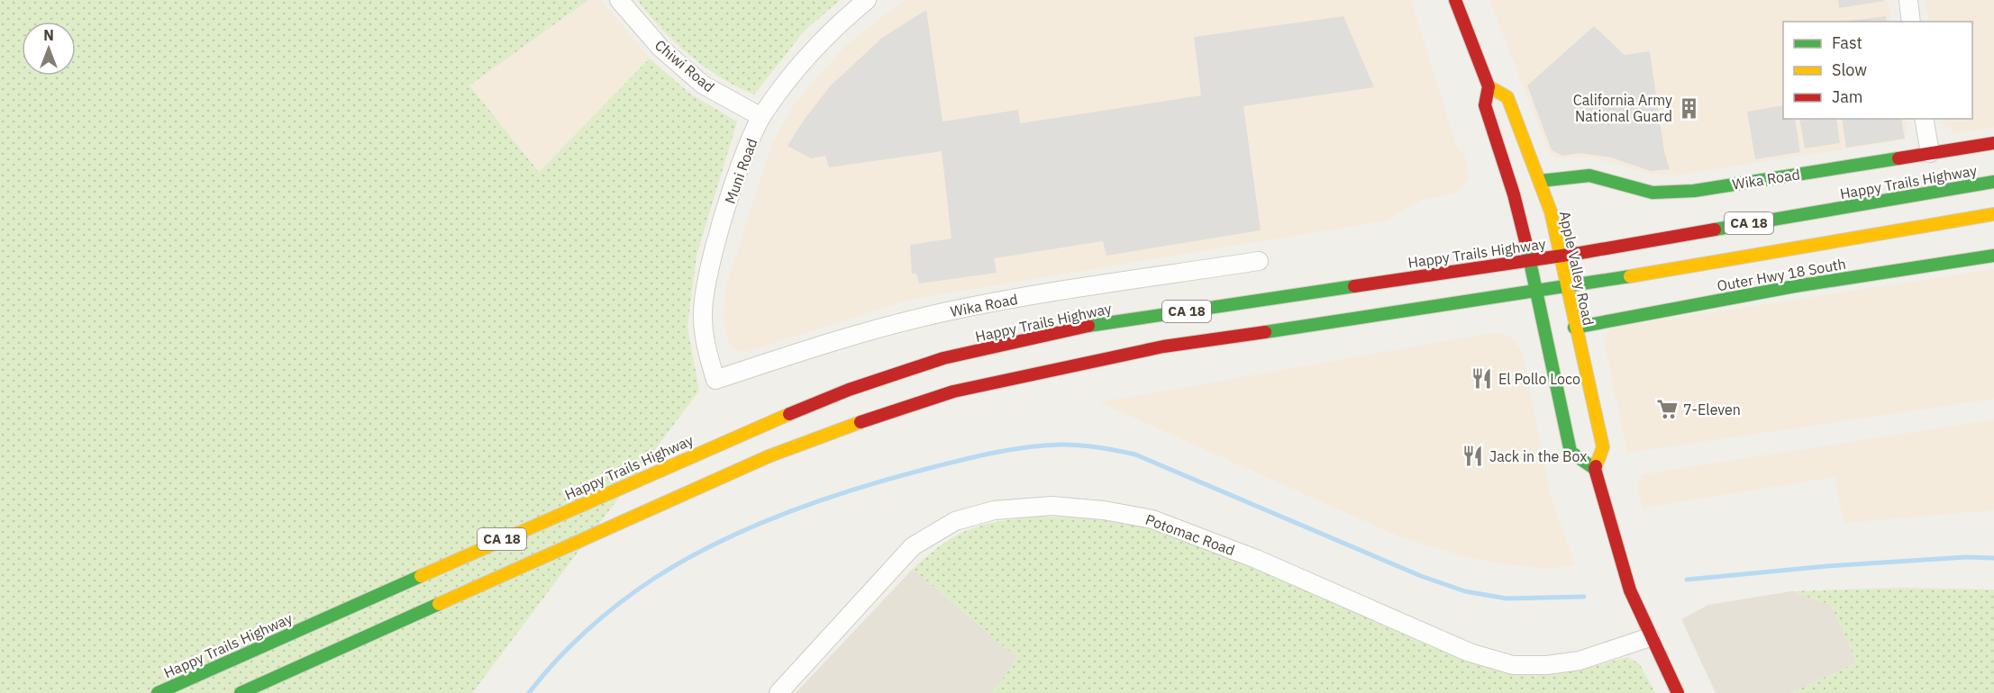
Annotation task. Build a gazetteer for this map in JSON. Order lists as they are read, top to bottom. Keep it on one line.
{"streets":{"main road":["Wika Road","Happy Trails Highway","CA 18","Apple Valley Road","Outer Hwy 18 South"],"street":["Chiwi Road","Muni Road","Potomac Road"]},"crossings":[["Chiwi Road","Muni Road"],["Muni Road","Wika Road"],["Wika Road","Apple Valley Road"],["Happy Trails Highway","Apple Valley Road"],["CA 18","Apple Valley Road"],["Apple Valley Road","Outer Hwy 18 South"]],"places":{"building":["California Army National Guard"],"restaurant":["El Pollo Loco","Jack in the Box"],"supermarket":["7-Eleven"]},"legend":["Fast","Slow","Jam"],"north":"top"}
